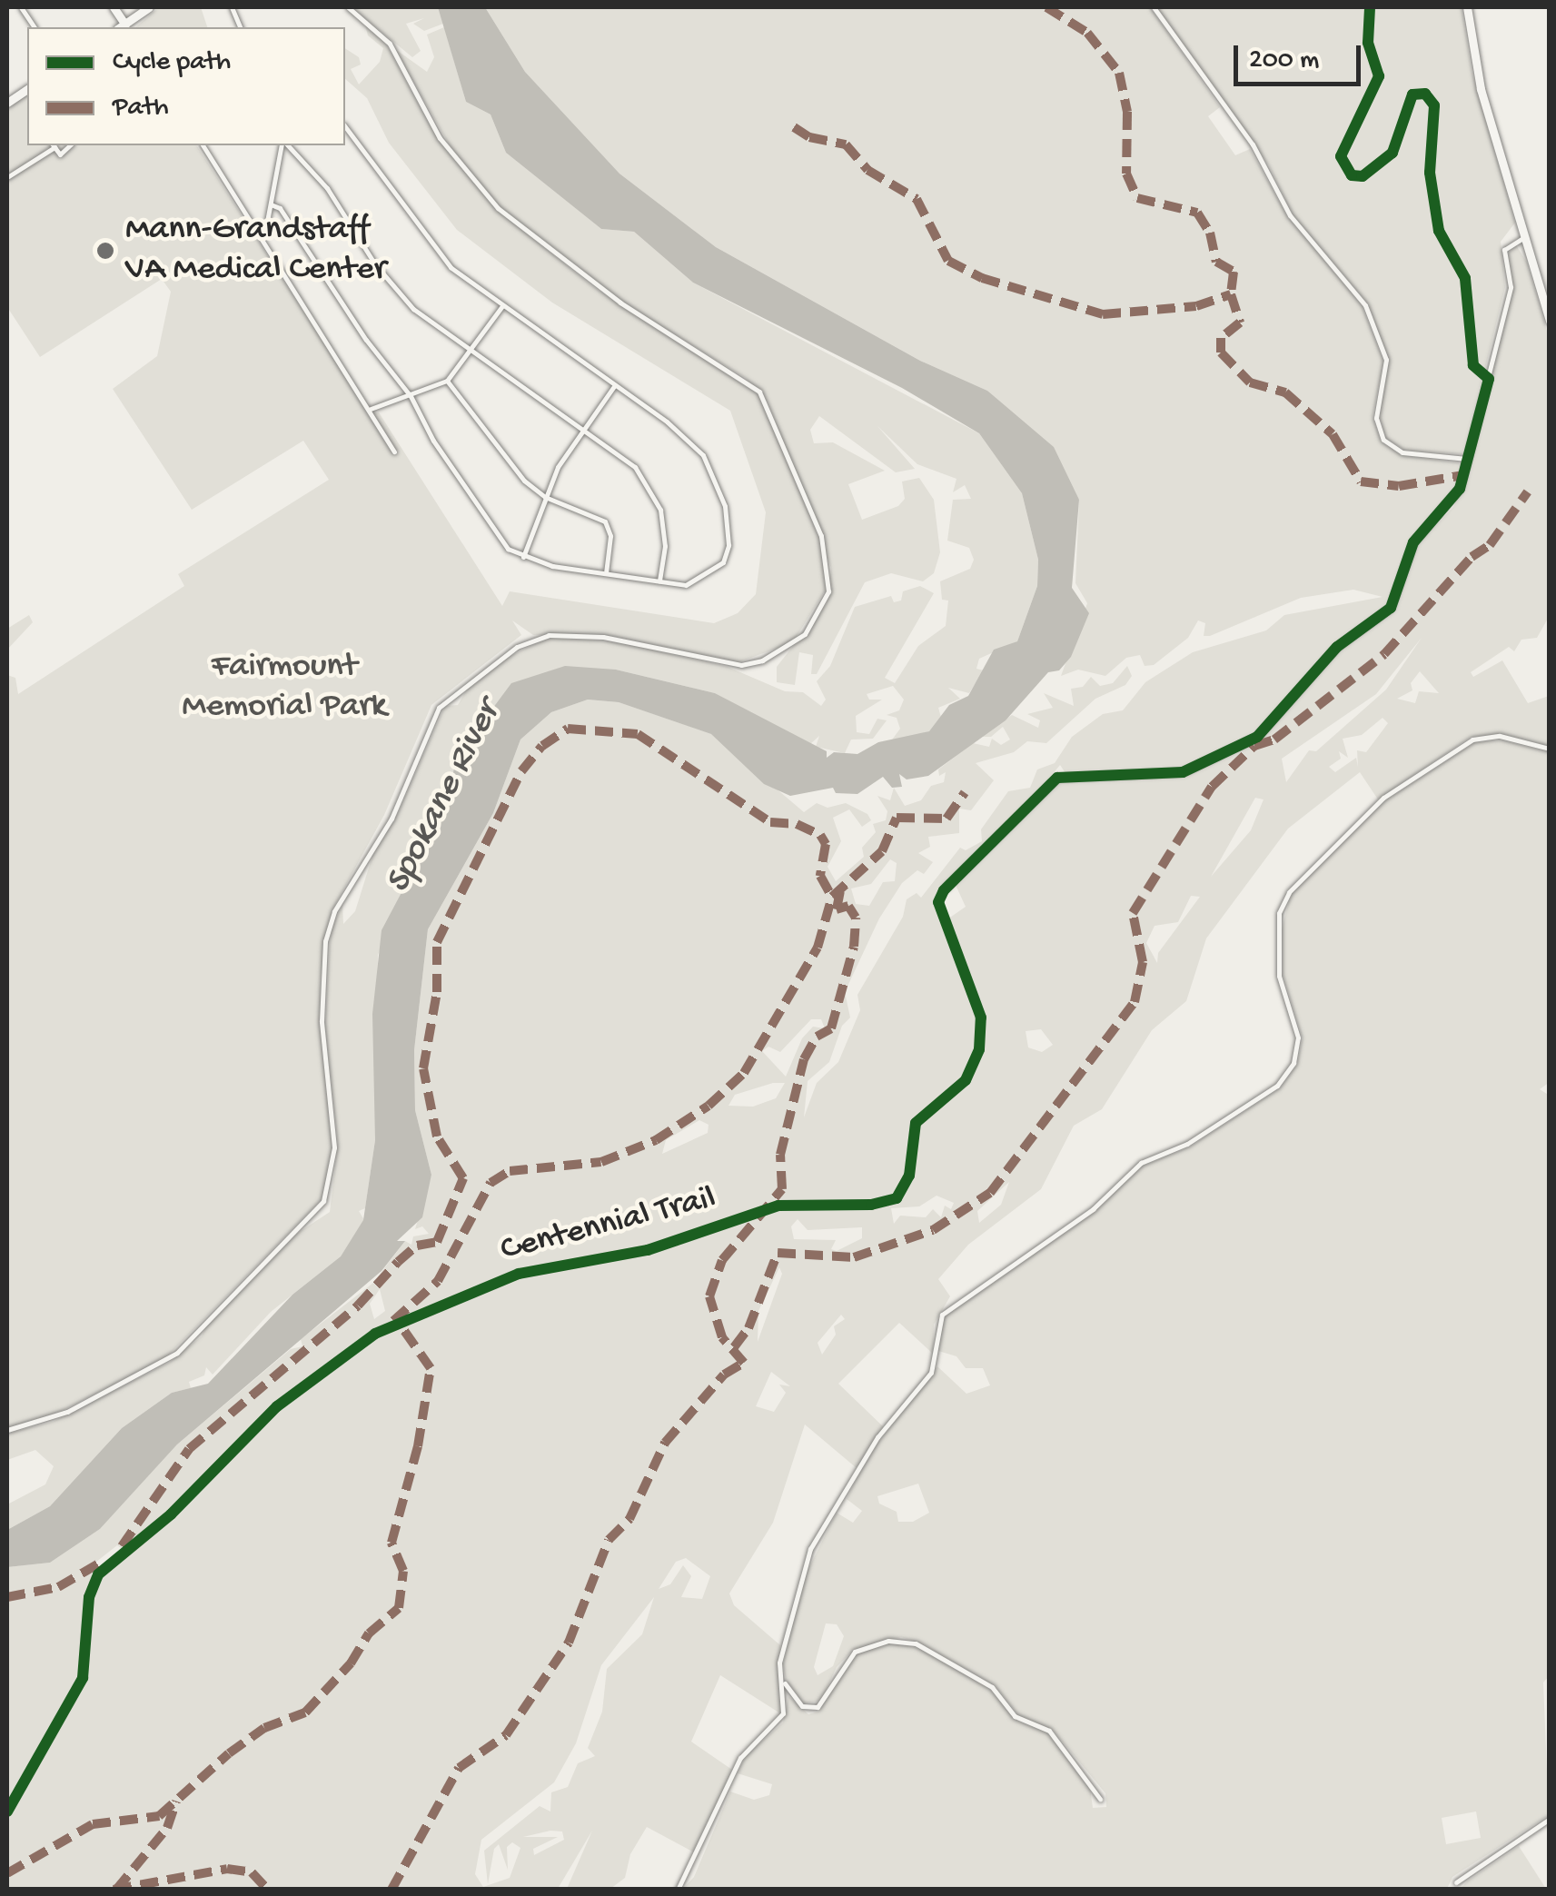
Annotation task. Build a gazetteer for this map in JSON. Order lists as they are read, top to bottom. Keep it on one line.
{"streets":{"cycle path":["Centennial Trail"]},"water":["Spokane River"],"parks":["Fairmount Memorial Park"],"places":["Mann-Grandstaff VA Medical Center"],"legend":["Cycle path","Path"],"scale_bar":"200 m"}
